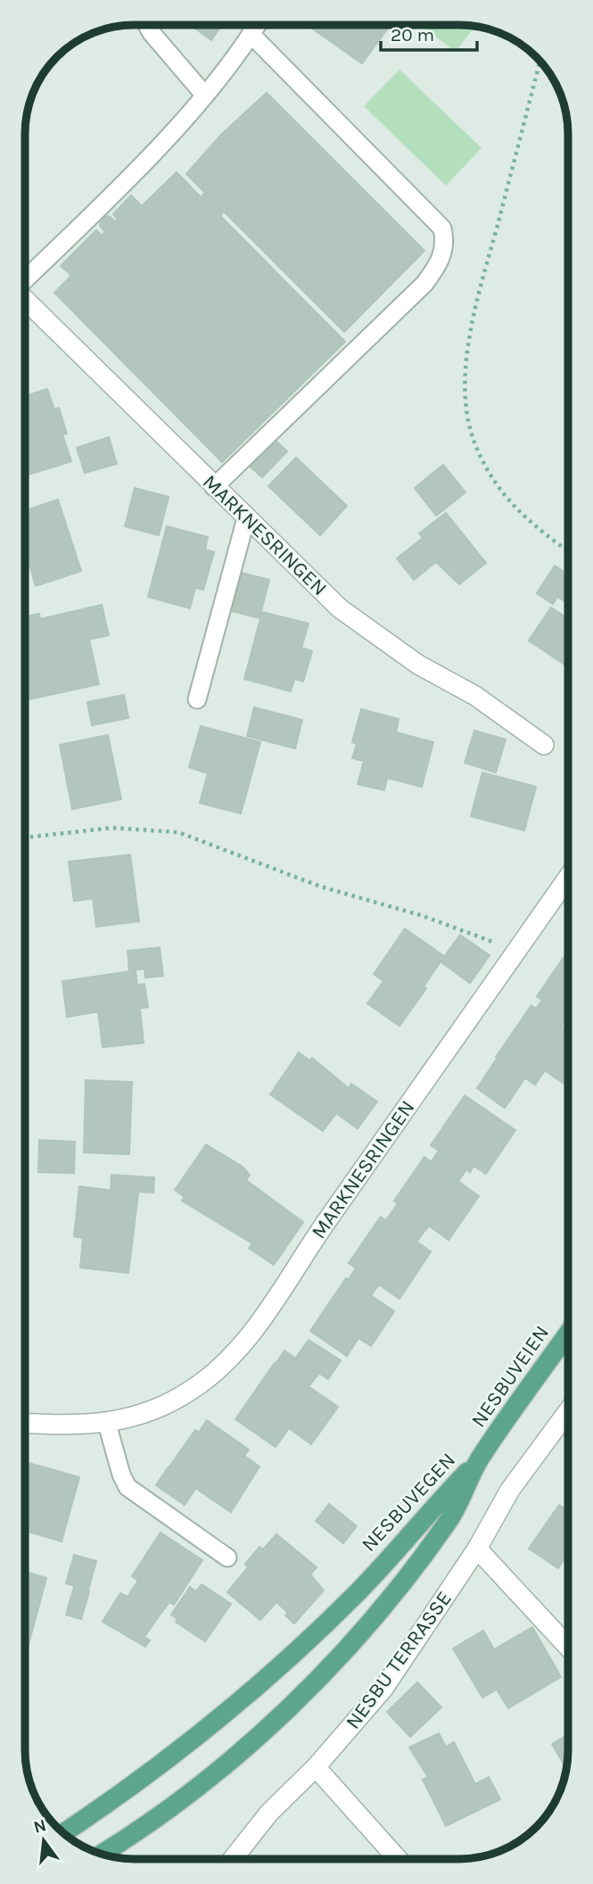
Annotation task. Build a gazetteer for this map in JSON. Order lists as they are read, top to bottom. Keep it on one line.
{"streets":{"main road":["NESBUVEIEN","NESBUVEGEN"],"street":["MARKNESRINGEN","NESBU TERRASSE"]},"crossings":[["NESBUVEIEN","NESBUVEGEN"]],"scale_bar":"20 m","north":"top"}
